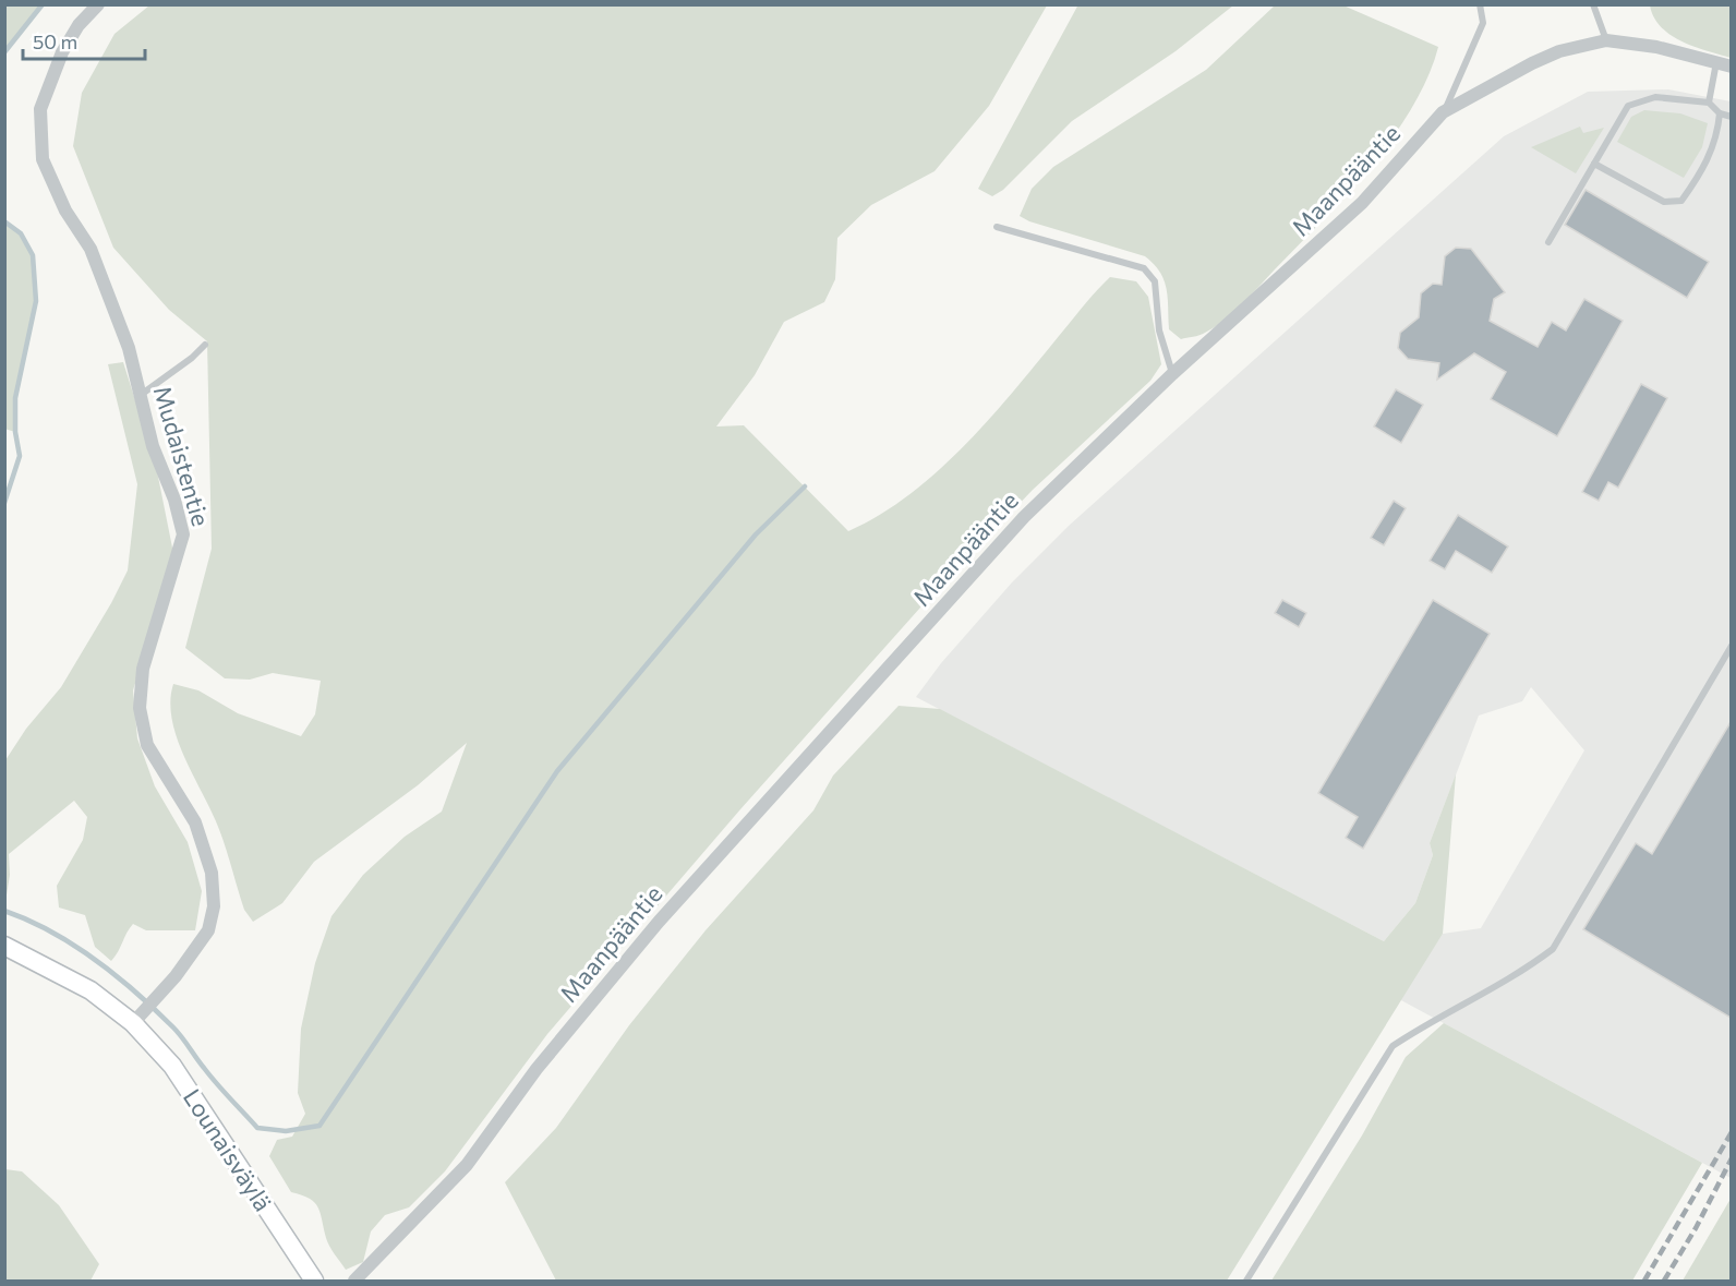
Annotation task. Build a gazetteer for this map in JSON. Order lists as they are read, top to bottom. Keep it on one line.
{"streets":{"street":["Maanpääntie","Mudaistentie","Lounaisväylä"]},"crossings":[["Mudaistentie","Lounaisväylä"]],"scale_bar":"50 m"}
